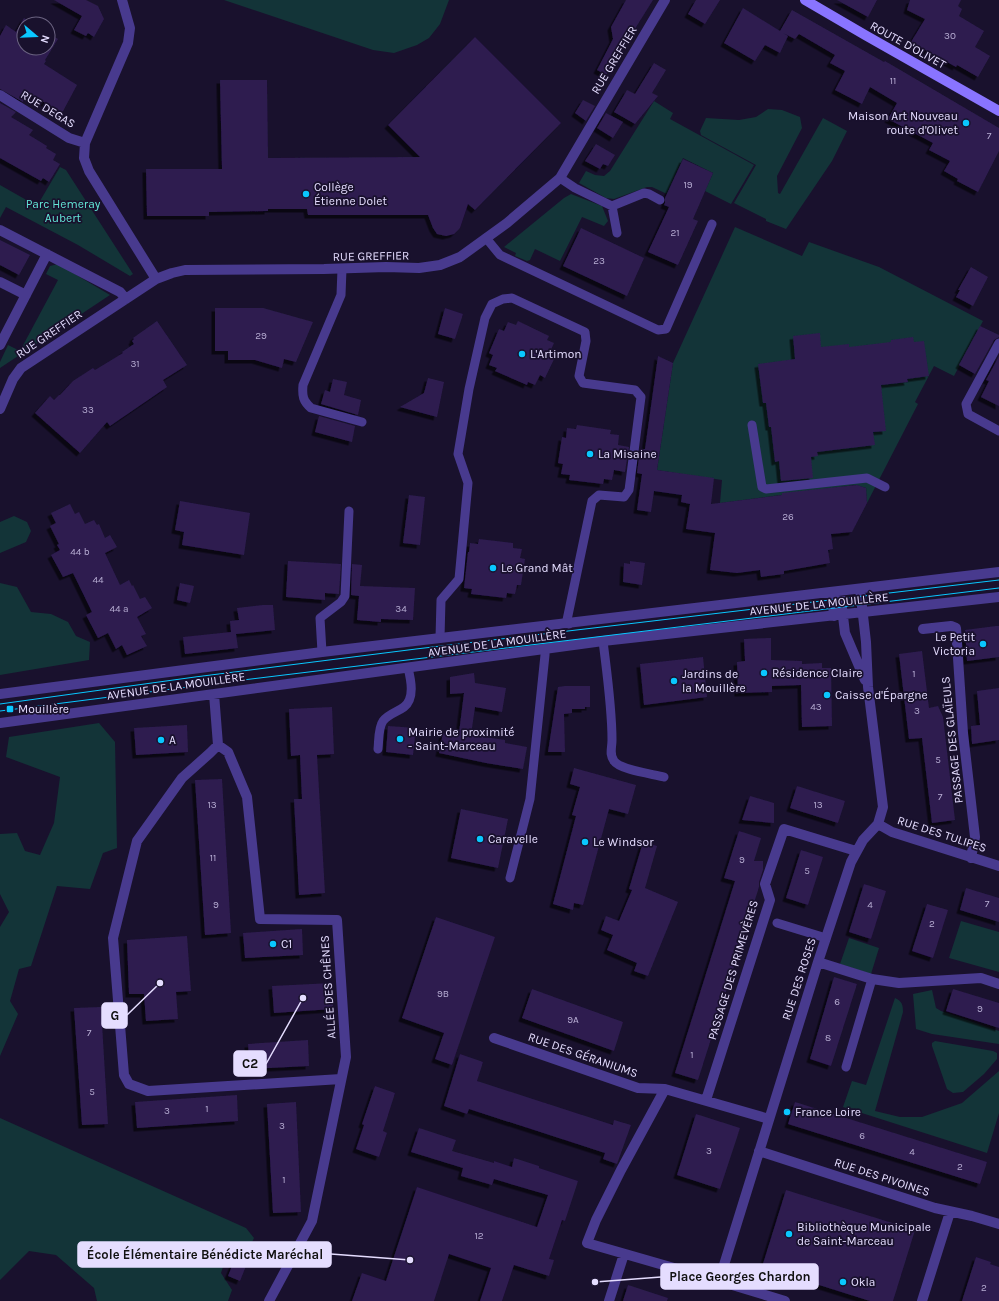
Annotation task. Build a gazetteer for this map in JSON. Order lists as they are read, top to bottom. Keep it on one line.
{"streets":{"main road":["ROUTE D'OLIVET"],"street":["RUE GREFFIER","RUE DEGAS","AVENUE DE LA MOUILLÈRE","PASSAGE DES GLAÏEULS","RUE DES TULIPES","PASSAGE DES PRIMEVÈRES","RUE DES ROSES","ALLÉE DES CHÊNES","RUE DES GÉRANIUMS","RUE DES PIVOINES"]},"crossings":[["AVENUE DE LA MOUILLÈRE","RUE DES ROSES"],["PASSAGE DES GLAÏEULS","RUE DES TULIPES"],["RUE DES TULIPES","RUE DES ROSES"],["PASSAGE DES PRIMEVÈRES","RUE DES ROSES"],["PASSAGE DES PRIMEVÈRES","RUE DES GÉRANIUMS"],["RUE DES ROSES","RUE DES GÉRANIUMS"],["RUE DES ROSES","RUE DES PIVOINES"]],"parks":["Parc Hemeray Aubert"],"places":{"other":["Maison Art Nouveau route d'Olivet","Collège Étienne Dolet","L'Artimon","La Misaine","Le Grand Mât","Le Petit Victoria","Résidence Claire","Jardins de la Mouillère","Caisse d'Épargne","Mairie de proximité - Saint-Marceau","A","Caravelle","Le Windsor","C1","G","C2","France Loire","Bibliothèque Municipale de Saint-Marceau","École Élémentaire Bénédicte Maréchal","Place Georges Chardon","Okla"],"transit":["Mouillère"]},"house_numbers":["30","11","7","19","21","23","29","31","33","26","44 b","44","44 a","34","1","43","3","5","7","13","13","11","9","5","7","9","4","2","9B","6","9","9A","7","8","1","5","1","3","3","6","3","4","2","1","12","2"],"north":"right"}
